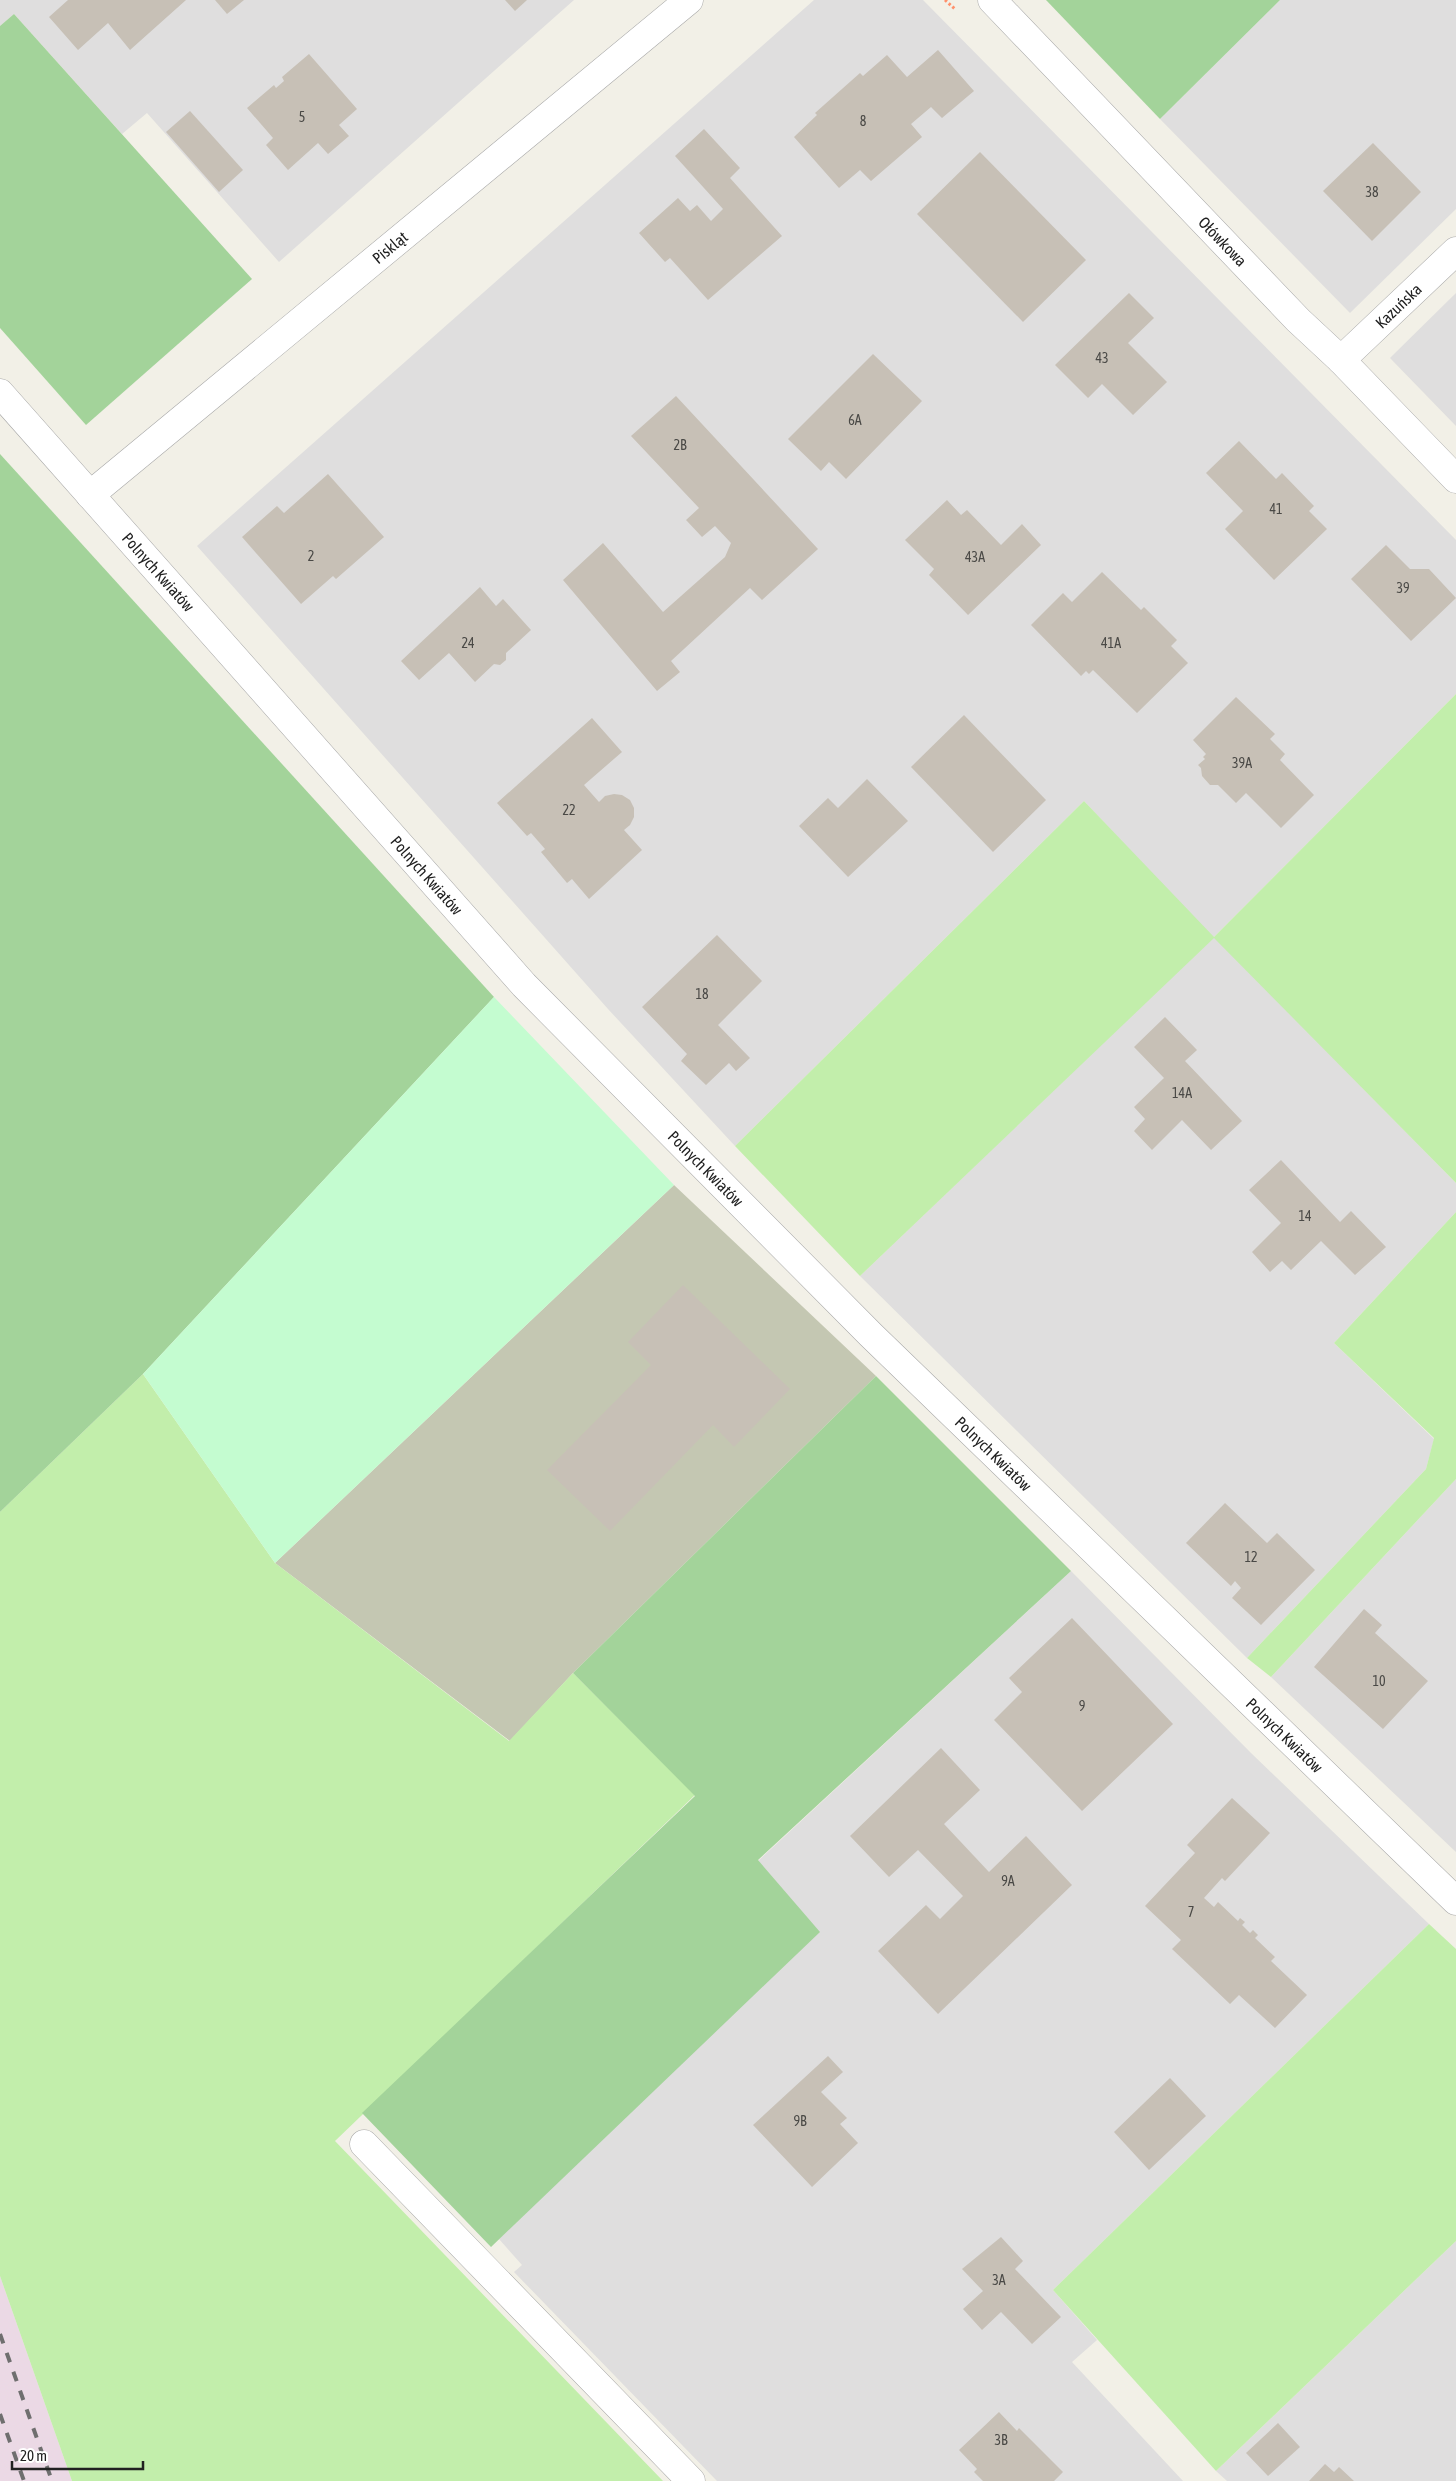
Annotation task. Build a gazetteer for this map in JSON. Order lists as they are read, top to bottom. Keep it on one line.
{"streets":{"street":["Ołówkowa","Piskląt","Kazuńska","Polnych Kwiatów"]},"crossings":[["Ołówkowa","Kazuńska"],["Piskląt","Polnych Kwiatów"]],"house_numbers":["5","8","38","43","6A","2B","41","2","43A","39","24","41A","39A","22","18","14A","14","12","10","9","9A","7","9B","3A","3B"],"scale_bar":"20 m"}
